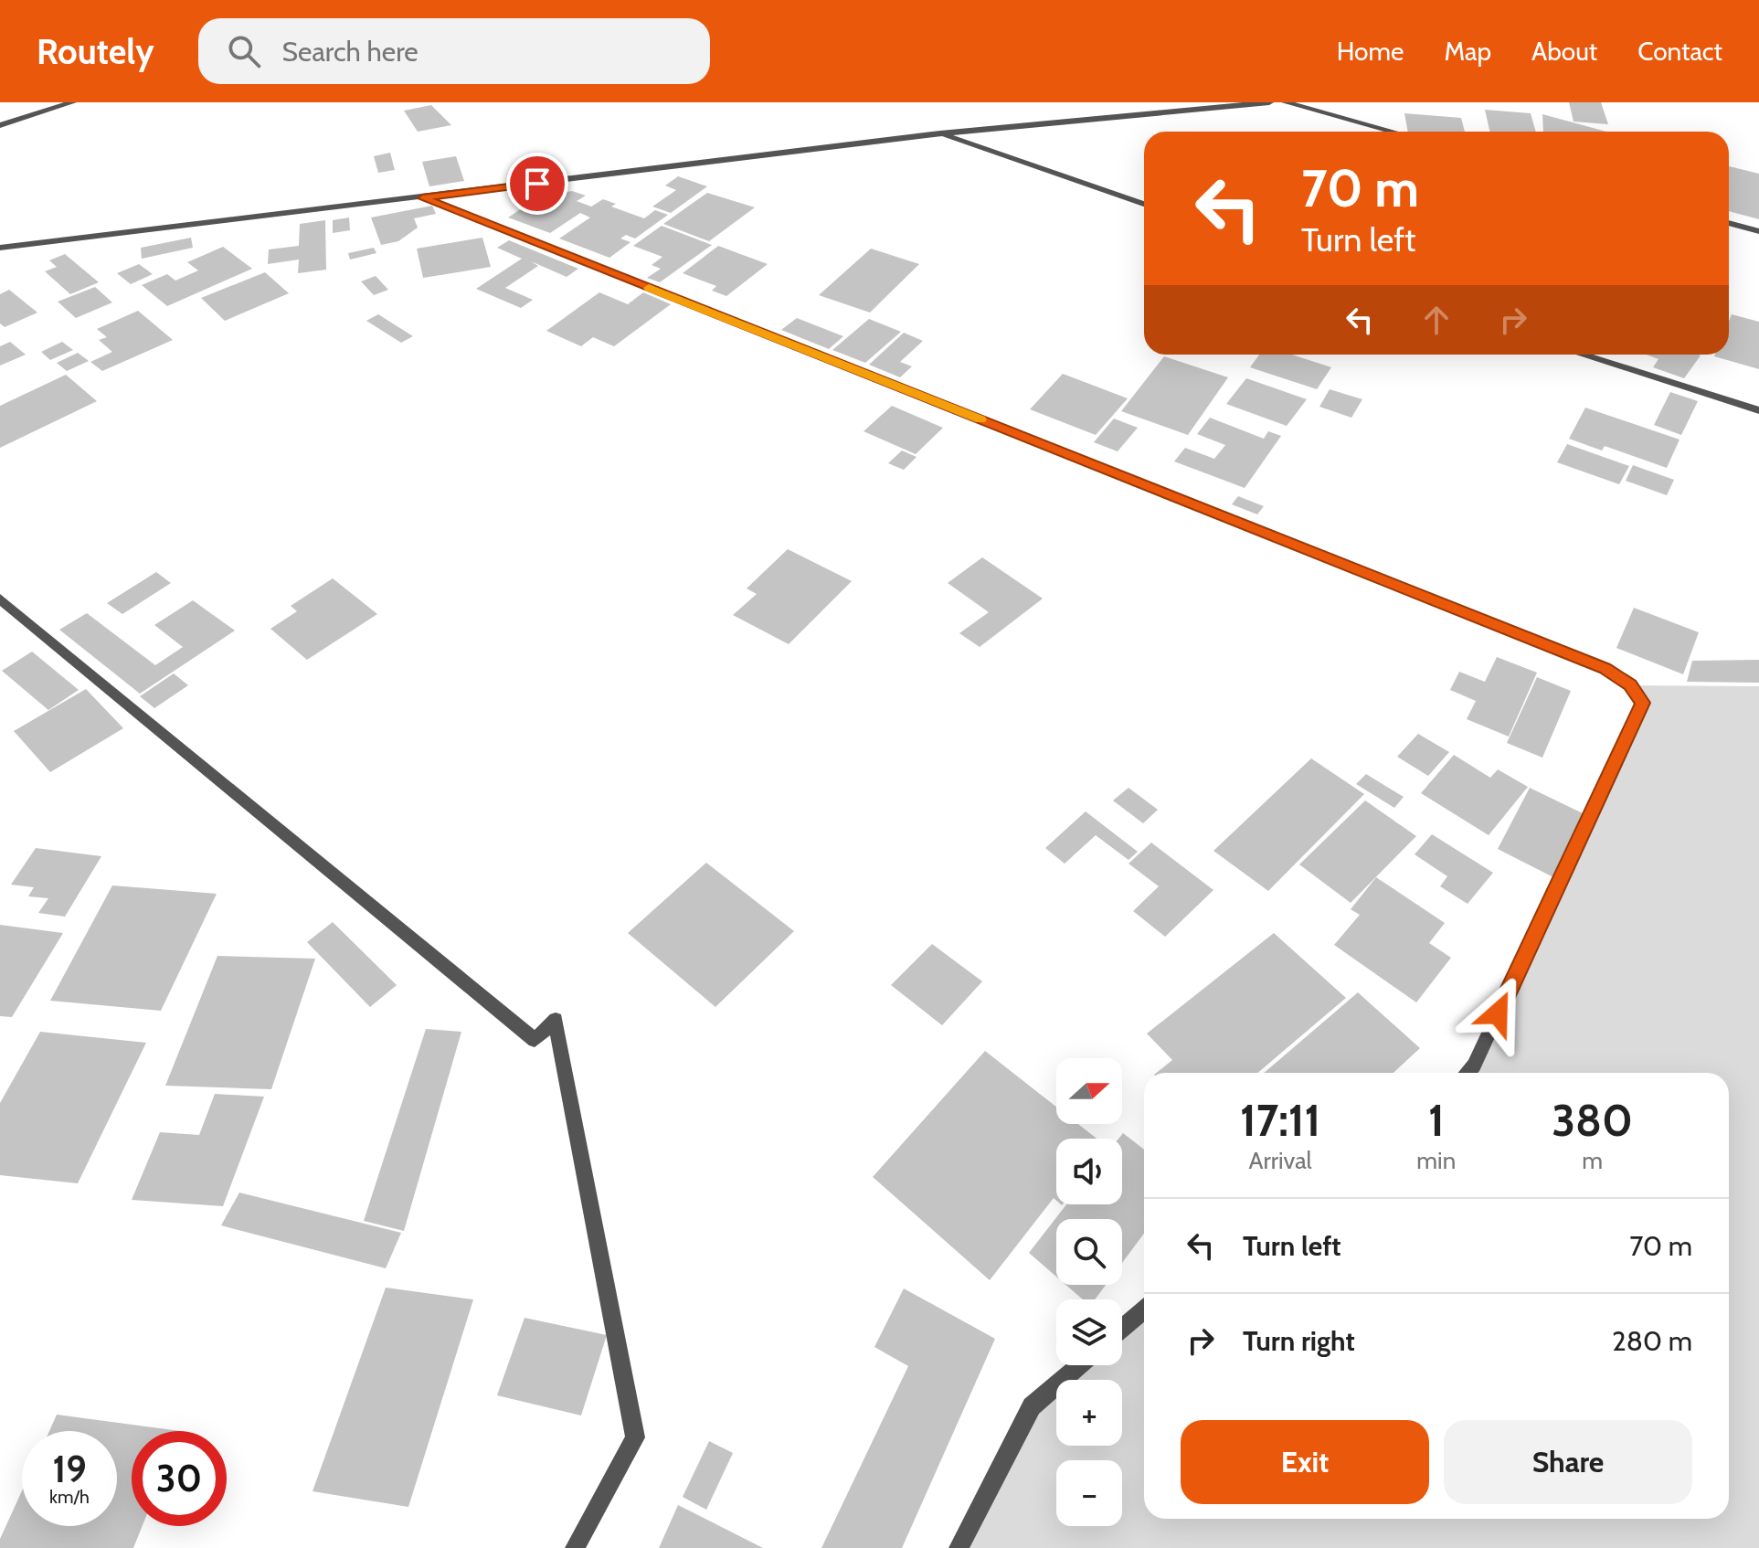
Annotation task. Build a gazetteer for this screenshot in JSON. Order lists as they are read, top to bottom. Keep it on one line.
{"north":"right","page":{"header":"Routely","search":"Search here","nav":["Home","Map","About","Contact"],"turn":["70 m","Turn left"],"map_buttons":["+","−"],"eta":["17:11","Arrival","1","min","380","m"],"list":[{"name":"Turn left","value":"70 m"},{"name":"Turn right","value":"280 m"}],"buttons":["Exit","Share"],"speed":"19 km/h","limit":"30"}}
